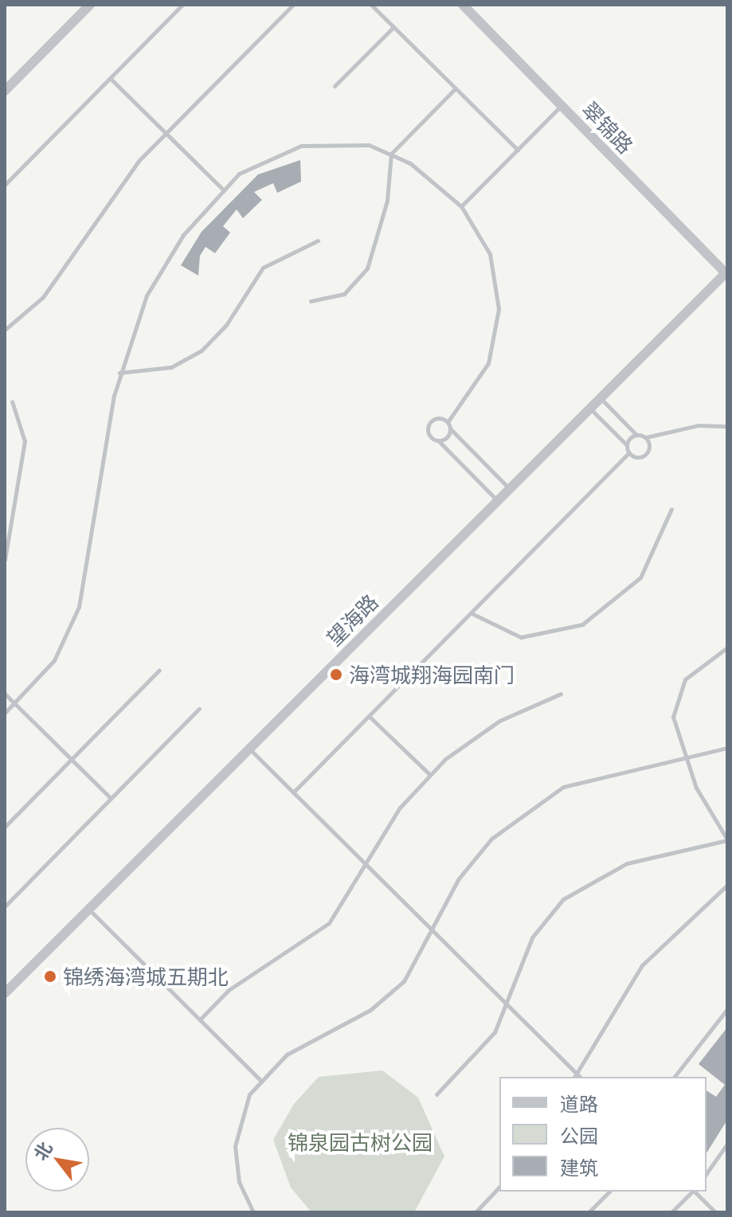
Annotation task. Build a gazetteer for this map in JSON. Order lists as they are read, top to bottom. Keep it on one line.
{"streets":{"street":["翠锦路","望海路"]},"crossings":[["翠锦路","望海路"]],"parks":["锦泉园古树公园"],"places":["海湾城翔海园南门","锦绣海湾城五期北"],"legend":["道路","公园","建筑"],"north":"top left"}
